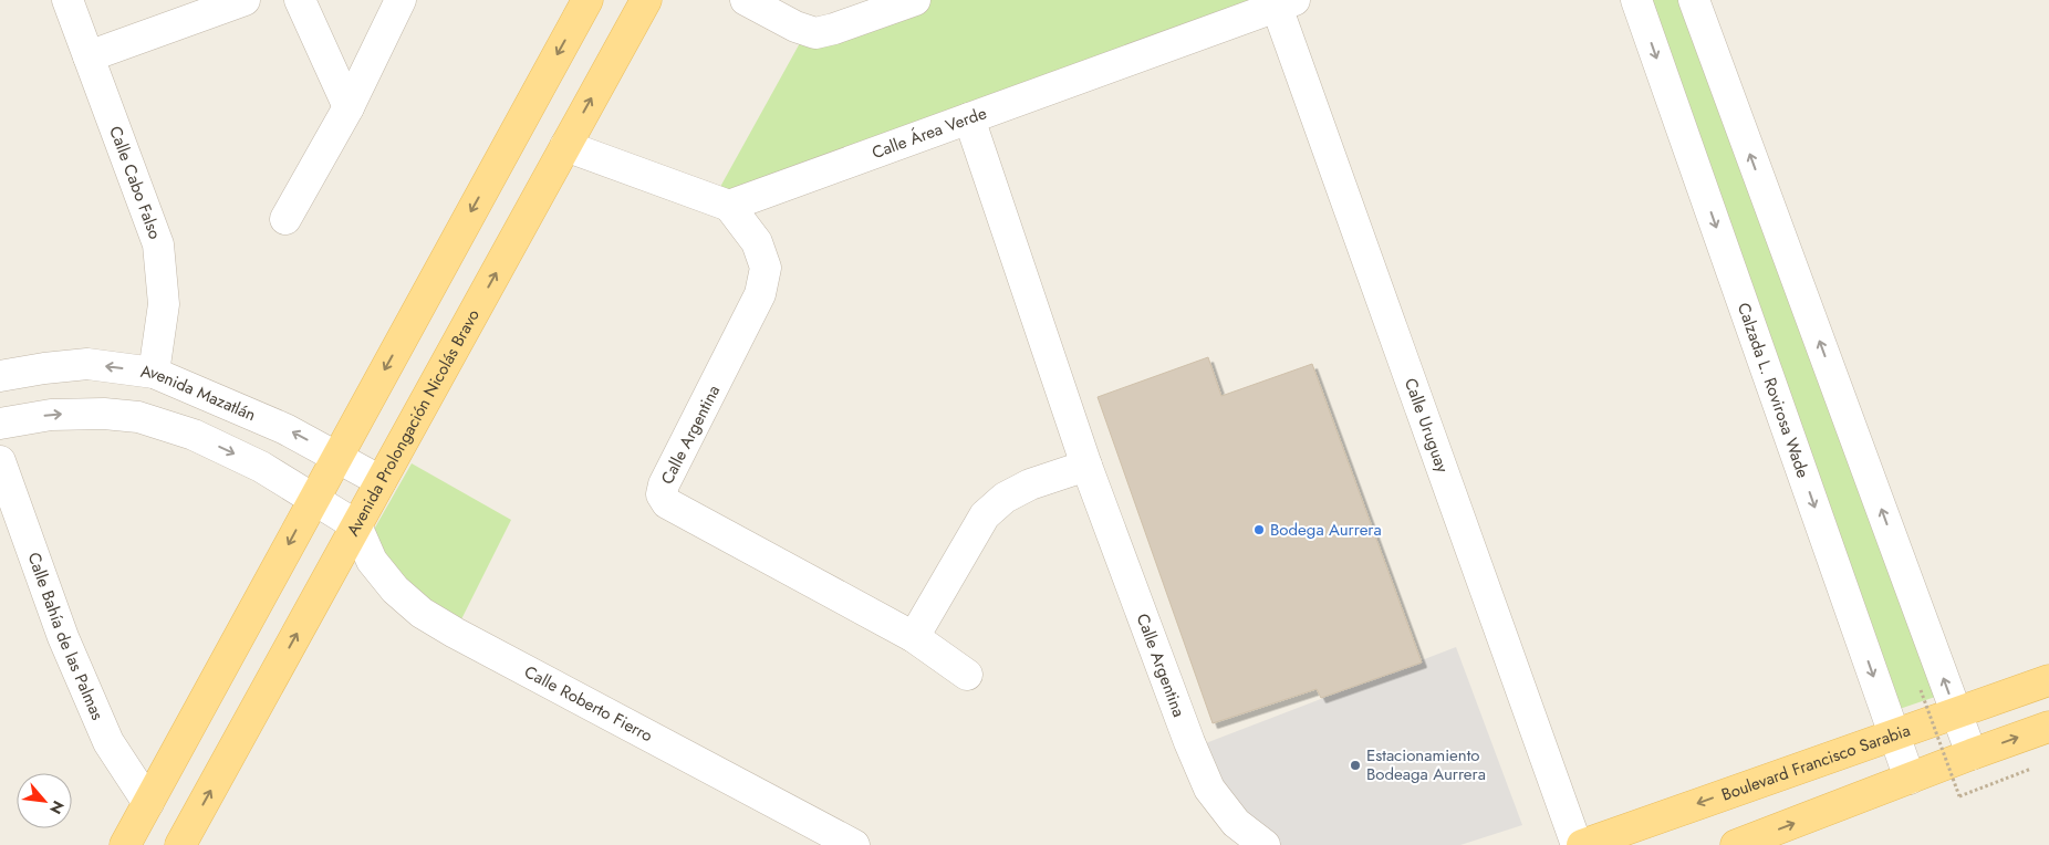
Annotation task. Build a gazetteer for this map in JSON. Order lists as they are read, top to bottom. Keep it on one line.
{"streets":{"main road":["Avenida Prolongación Nicolás Bravo","Boulevard Francisco Sarabia"],"street":["Calle Área Verde","Calle Cabo Falso","Calzada L. Rovirosa Wade","Avenida Mazatlán","Calle Uruguay","Calle Argentina","Calle Bahía de las Palmas","Calle Roberto Fierro"]},"crossings":[["Calle Área Verde","Calle Uruguay"],["Calle Área Verde","Calle Argentina"],["Calle Cabo Falso","Avenida Mazatlán"],["Calzada L. Rovirosa Wade","Boulevard Francisco Sarabia"],["Avenida Mazatlán","Avenida Prolongación Nicolás Bravo"],["Avenida Prolongación Nicolás Bravo","Calle Roberto Fierro"]],"places":["Bodega Aurrera","Estacionamiento Bodeaga Aurrera"],"north":"bottom right"}
